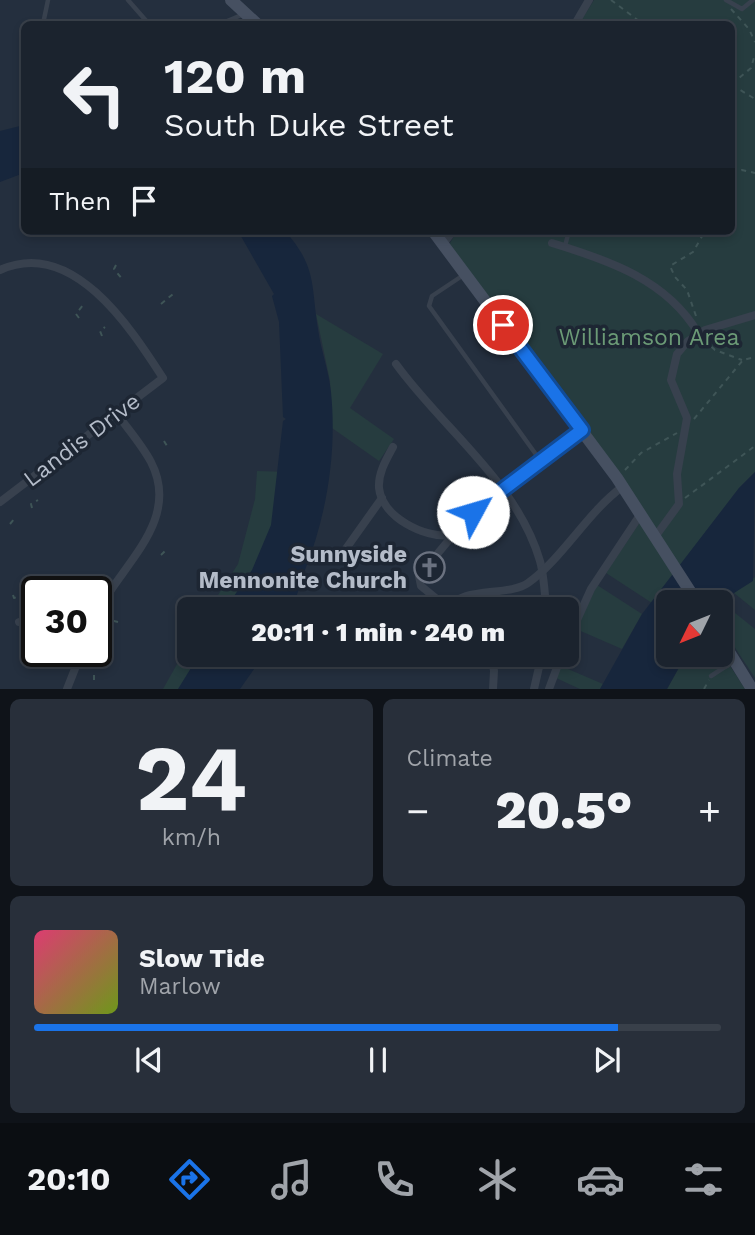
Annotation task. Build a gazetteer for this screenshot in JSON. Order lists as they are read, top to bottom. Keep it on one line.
{"streets":{"street":["Landis Drive"]},"parks":["Williamson Area"],"places":{"church":["Sunnyside Mennonite Church"]},"north":"bottom left","page":{"turn":["120 m","South Duke Street"],"then":"Then","limit":"30","trip":"20:11 · 1 min · 240 m","tile":[["24","km/h"],"Climate"],"heat":["−","20.5°","+"],"song":["Slow Tide","Marlow"],"tabs":"20:10"}}
